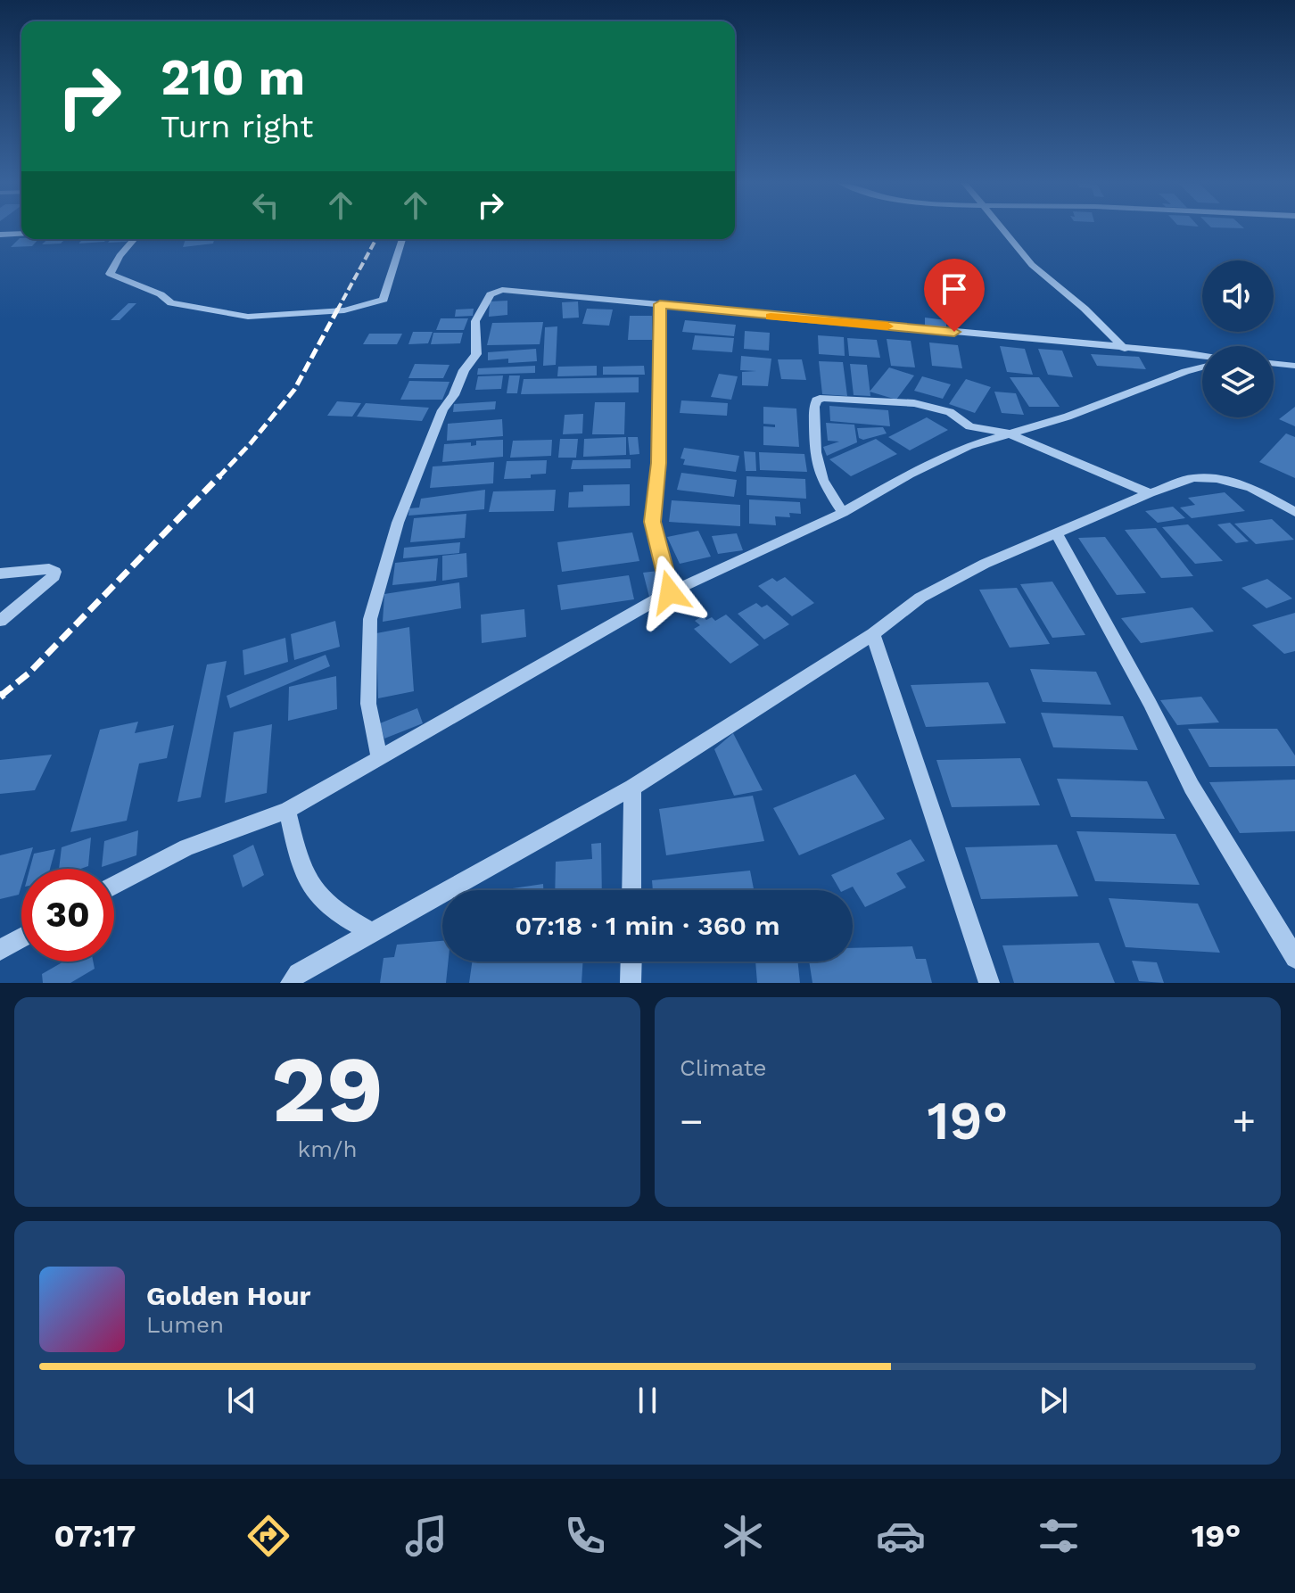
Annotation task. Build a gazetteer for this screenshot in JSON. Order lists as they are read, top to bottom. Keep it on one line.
{"page":{"turn":["210 m","Turn right"],"limit":"30","trip":"07:18 · 1 min · 360 m","tile":[["29","km/h"],"Climate"],"heat":["−","19°","+"],"song":["Golden Hour","Lumen"],"tabs":["07:17","19°"]}}
